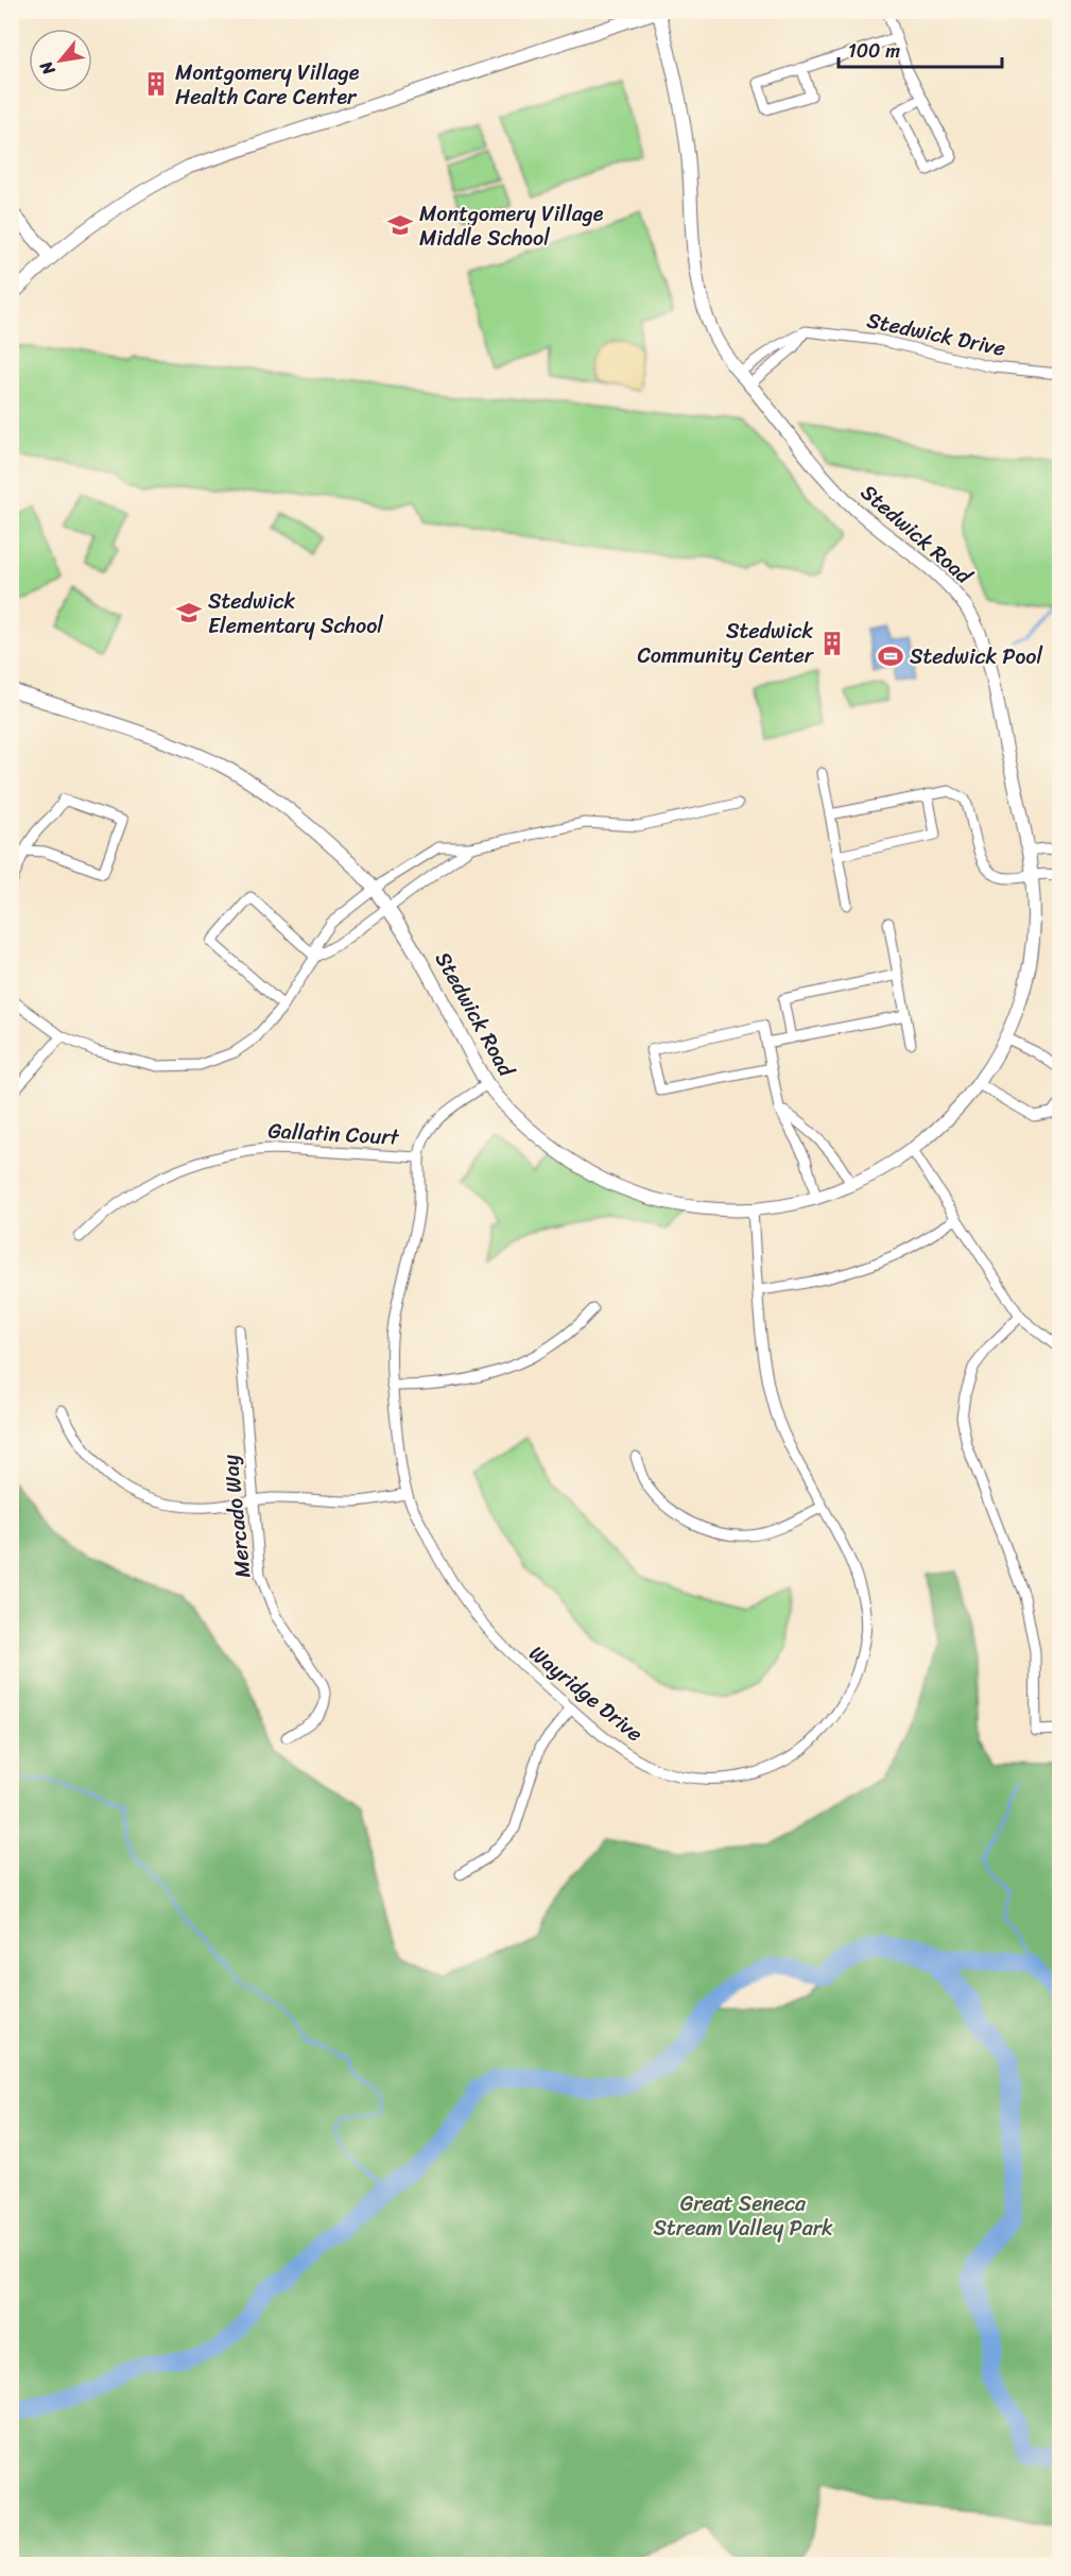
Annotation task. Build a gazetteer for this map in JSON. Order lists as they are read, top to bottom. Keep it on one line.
{"streets":{"street":["Stedwick Drive","Stedwick Road","Gallatin Court","Mercado Way","Wayridge Drive"]},"crossings":[["Stedwick Road","Wayridge Drive"],["Gallatin Court","Wayridge Drive"]],"parks":["Great Seneca Stream Valley Park"],"places":{"building":["Montgomery Village Health Care Center","Stedwick Community Center"],"school or university":["Montgomery Village Middle School","Stedwick Elementary School"],"sports":["Stedwick Pool"]},"scale_bar":"100 m","north":"bottom left"}
